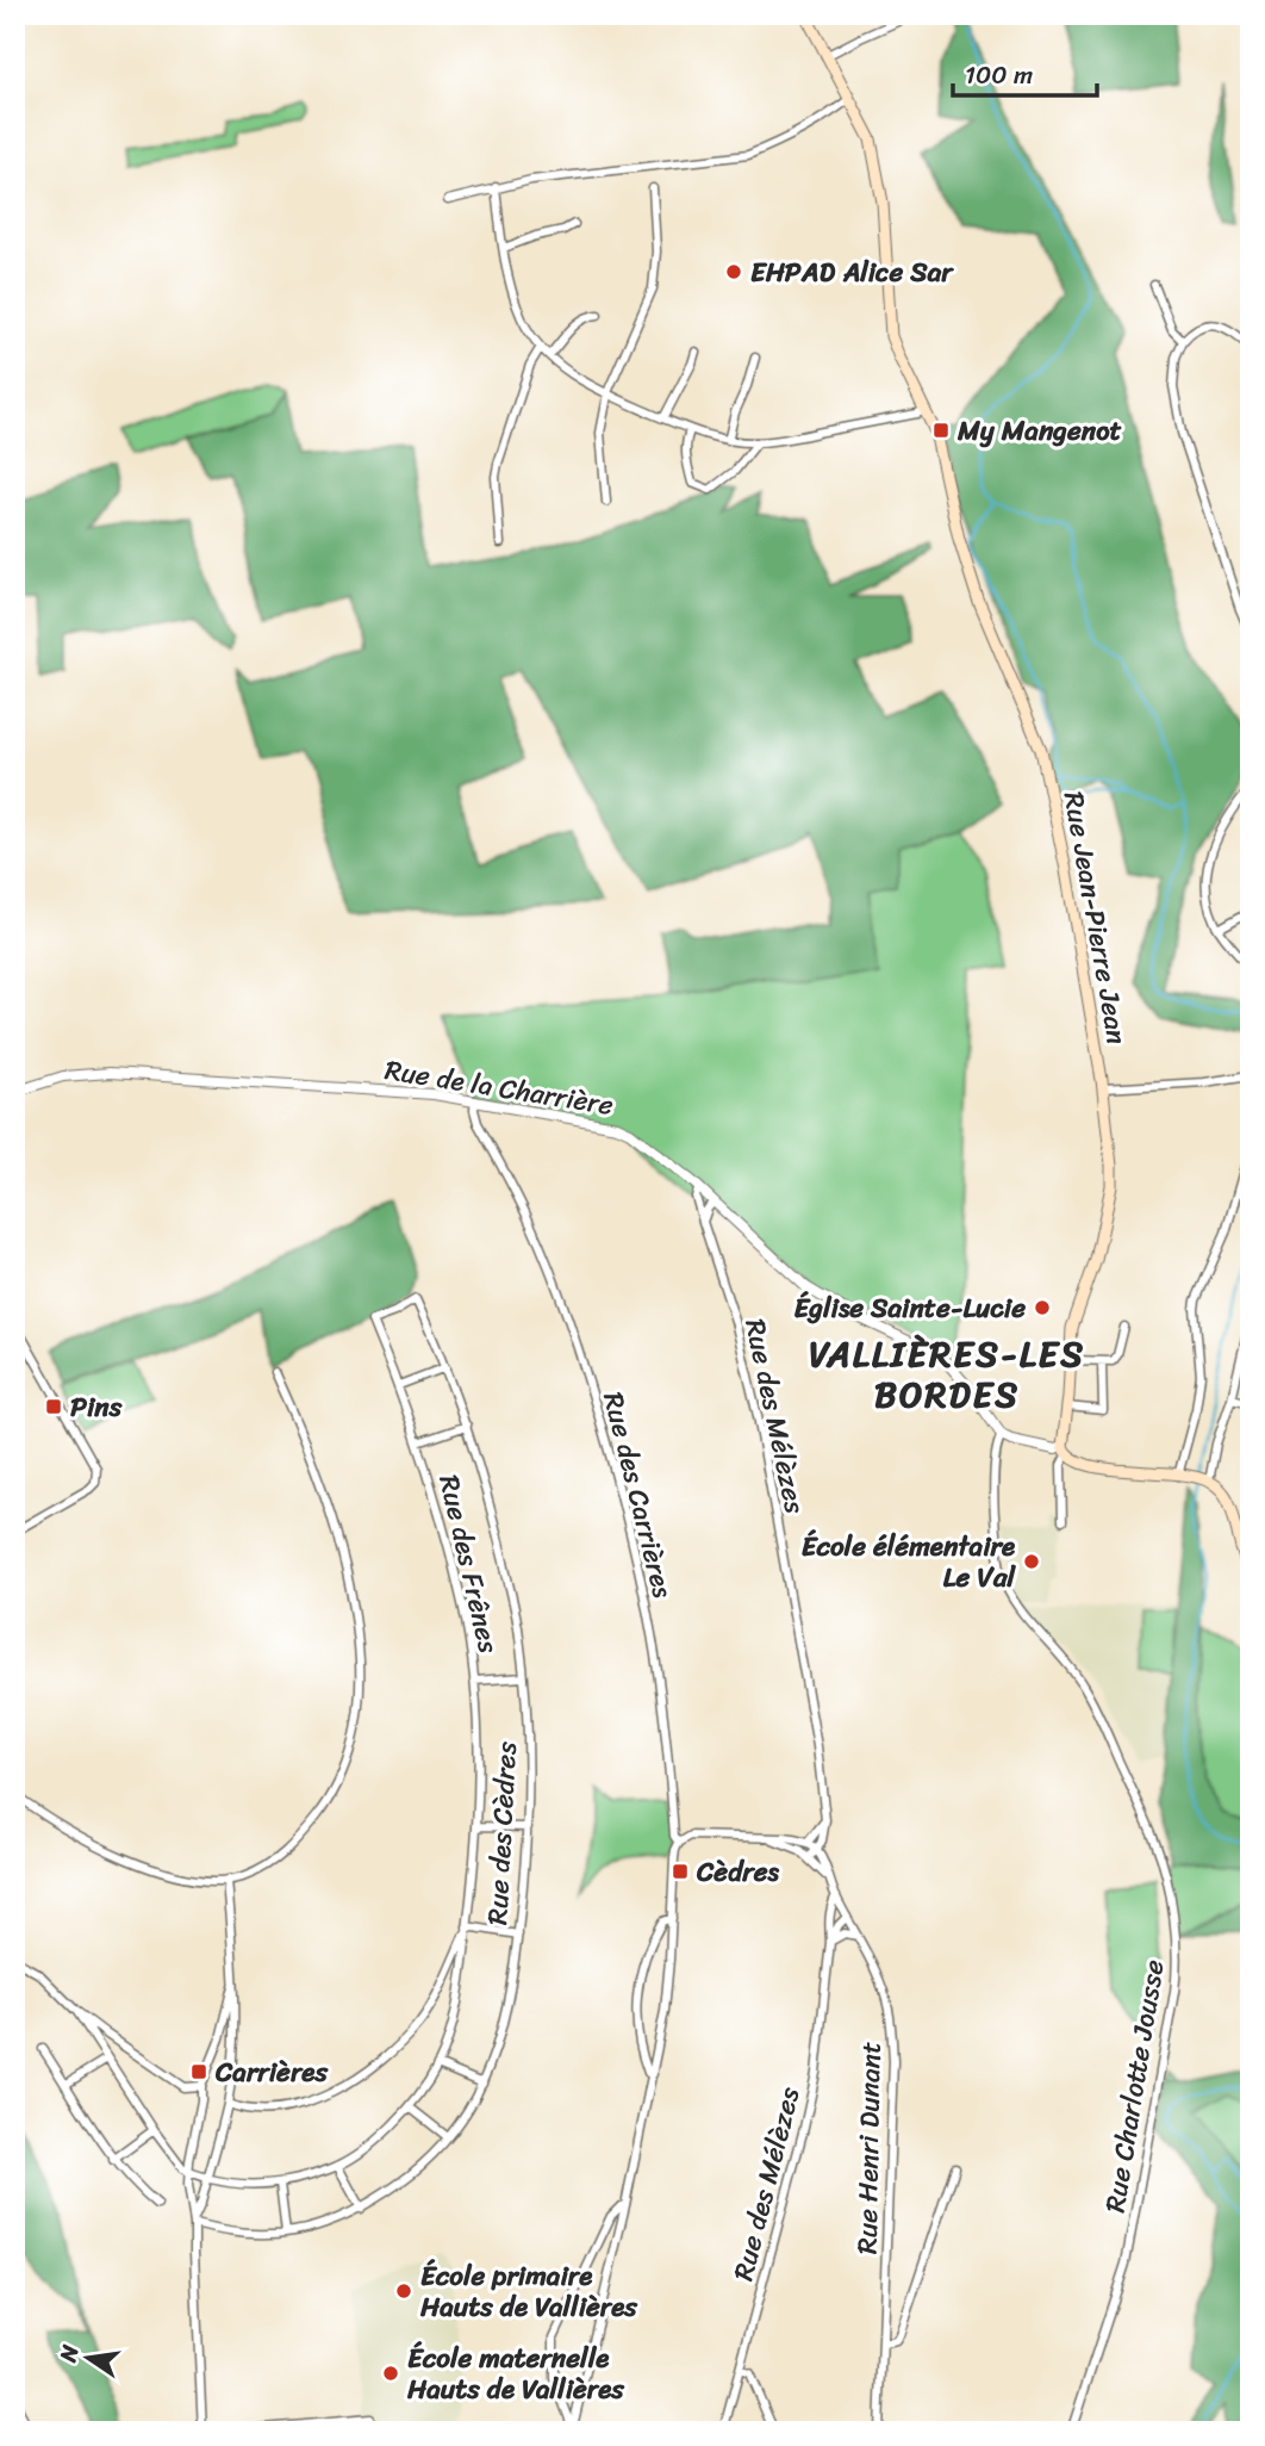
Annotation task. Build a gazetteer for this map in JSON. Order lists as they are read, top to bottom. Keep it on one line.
{"streets":{"main road":["Rue Jean-Pierre Jean"],"street":["Rue de la Charrière","Rue des Mélèzes","Rue des Carrières","Rue des Frênes","Rue des Cèdres","Rue Charlotte Jousse","Rue Henri Dunant"]},"crossings":[["Rue de la Charrière","Rue des Mélèzes"],["Rue de la Charrière","Rue des Carrières"],["Rue de la Charrière","Rue Charlotte Jousse"],["Rue des Mélèzes","Rue Henri Dunant"],["Rue des Carrières","Rue Henri Dunant"],["Rue des Frênes","Rue des Cèdres"]],"districts":["VALLIÈRES-LES BORDES"],"places":{"other":["EHPAD Alice Sar","Église Sainte-Lucie","École élémentaire Le Val","École primaire Hauts de Vallières","École maternelle Hauts de Vallières"],"transit":["My Mangenot","Pins","Cèdres","Carrières"]},"scale_bar":"100 m","north":"left"}
